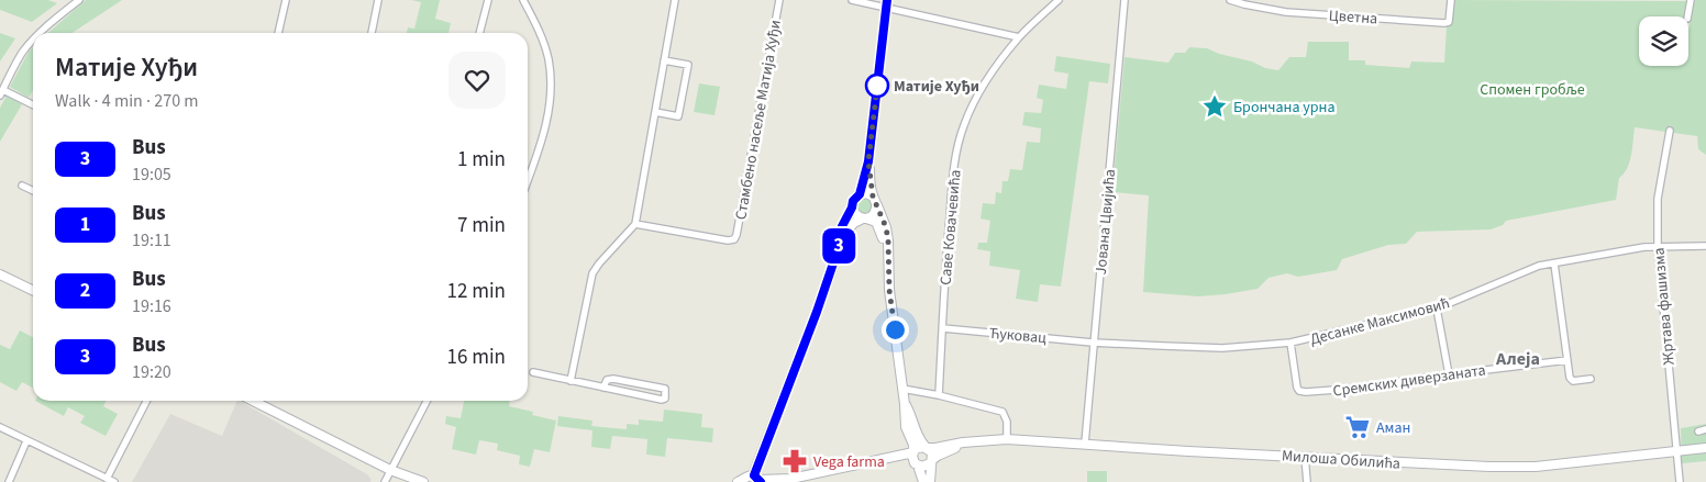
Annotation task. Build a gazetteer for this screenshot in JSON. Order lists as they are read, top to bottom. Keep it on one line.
{"streets":{"street":["Цветна","Стамбено насеље Матија Хуђи","Јована Цвијића","Саве Ковачевића","Жртава фашизма","Десанке Максимовић","Ћуковац","Сремских диверзаната","Милоша Обилића"]},"crossings":[["Јована Цвијића","Десанке Максимовић"],["Јована Цвијића","Ћуковац"],["Јована Цвијића","Милоша Обилића"],["Саве Ковачевића","Ћуковац"],["Жртава фашизма","Десанке Максимовић"],["Жртава фашизма","Милоша Обилића"],["Десанке Максимовић","Ћуковац"],["Десанке Максимовић","Сремских диверзаната"]],"districts":["Алеја"],"parks":["Спомен гробље"],"places":{"other":["Матије Хуђи"],"place":["Брончана урна"],"supermarket":["Аман"],"pharmacy":["Vega farma"]},"lines":["bus line 3"],"page":{"on_map":"3","heading":["Матије Хуђи","Walk · 4 min · 270 m"],"list":[{"mark":"3","name":"Bus","note":"19:05","value":"1 min"},{"mark":"1","name":"Bus","note":"19:11","value":"7 min"},{"mark":"2","name":"Bus","note":"19:16","value":"12 min"},{"mark":"3","name":"Bus","note":"19:20","value":"16 min"}]}}
